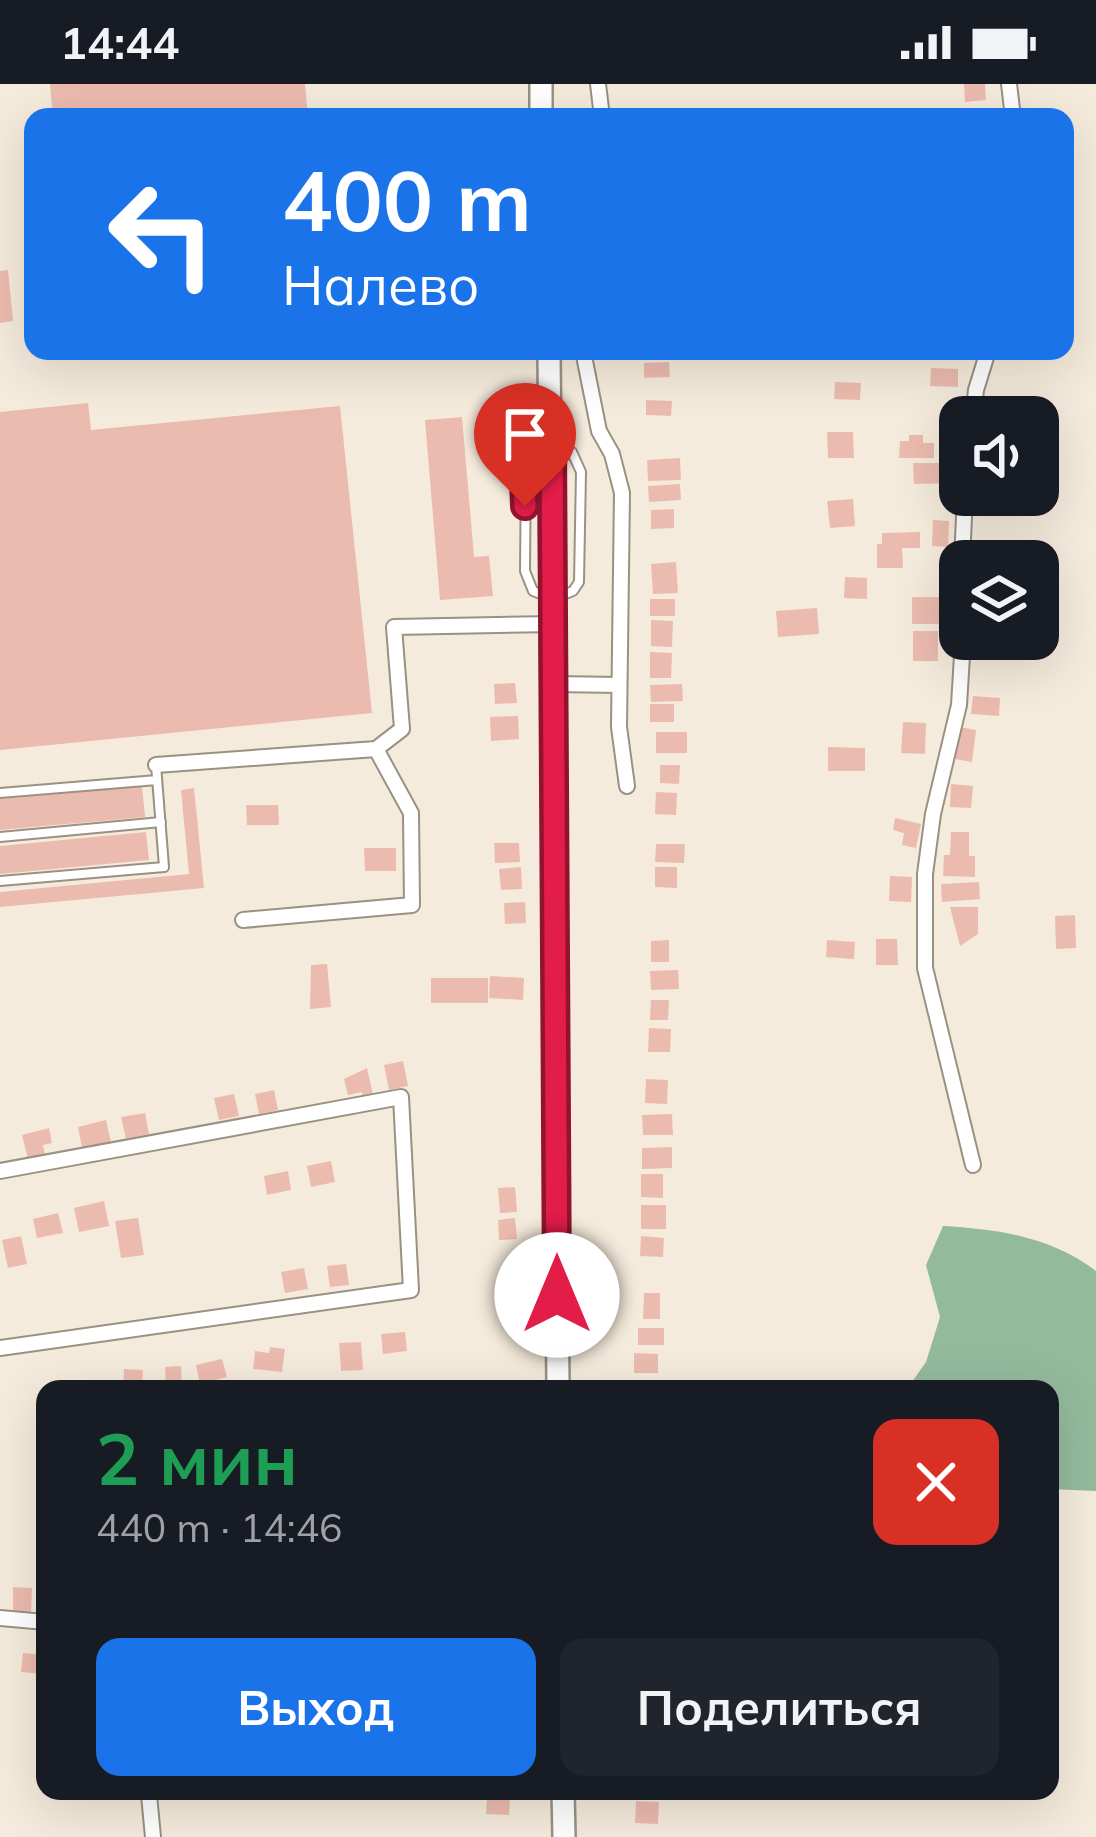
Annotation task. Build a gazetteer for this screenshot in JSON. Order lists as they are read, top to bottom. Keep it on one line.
{"page":{"status":"14:44","turn":["400 m","Налево"],"heading":["2 мин","440 m · 14:46"],"buttons":["Выход","Поделиться"]}}
